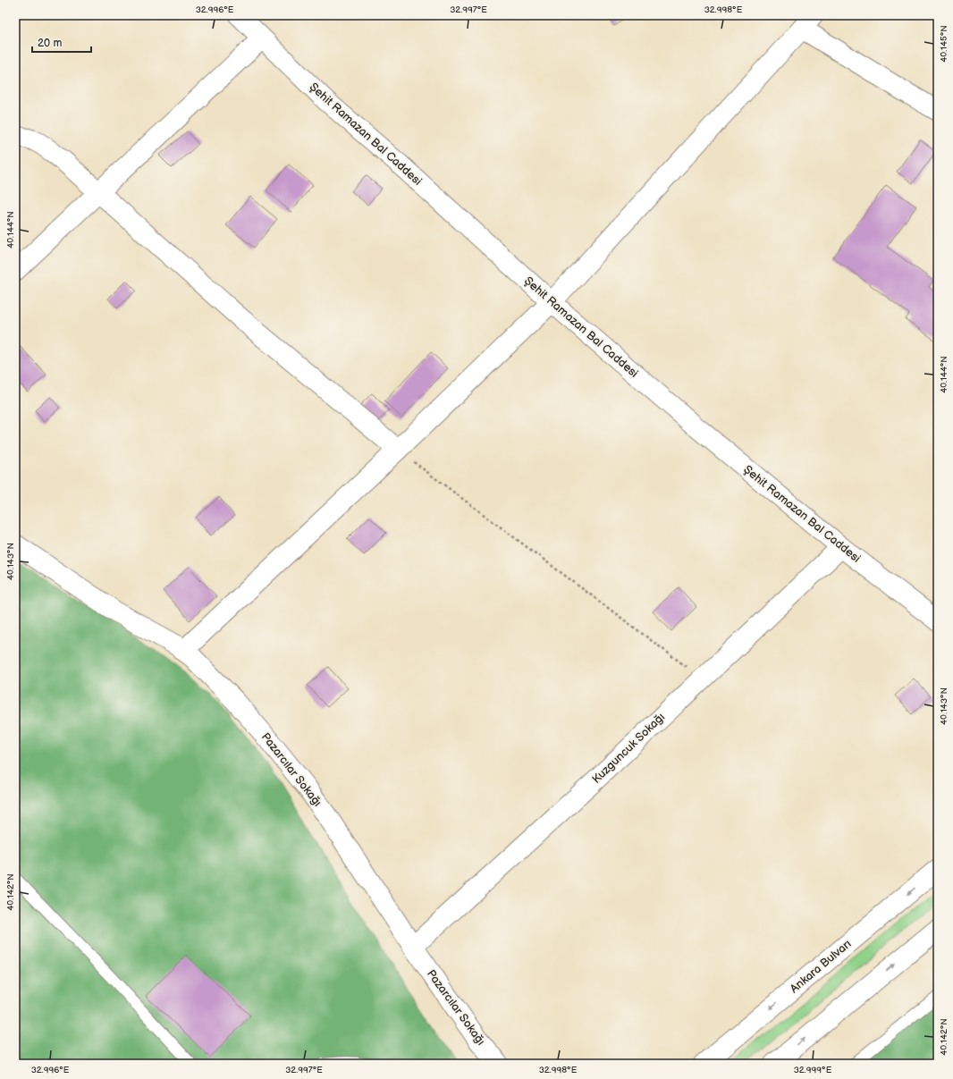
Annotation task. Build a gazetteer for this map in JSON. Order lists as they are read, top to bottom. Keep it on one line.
{"streets":{"street":["Şehit Ramazan Bal Caddesi","Kuzguncuk Sokağı","Pazarcılar Sokağı","Ankara Bulvarı"]},"crossings":[["Şehit Ramazan Bal Caddesi","Kuzguncuk Sokağı"],["Kuzguncuk Sokağı","Pazarcılar Sokağı"]],"scale_bar":"20 m","coordinates":["32.996°E","32.997°E","32.998°E","40.145°N","40.144°N","40.143°N","40.142°N","32.999°E"]}
